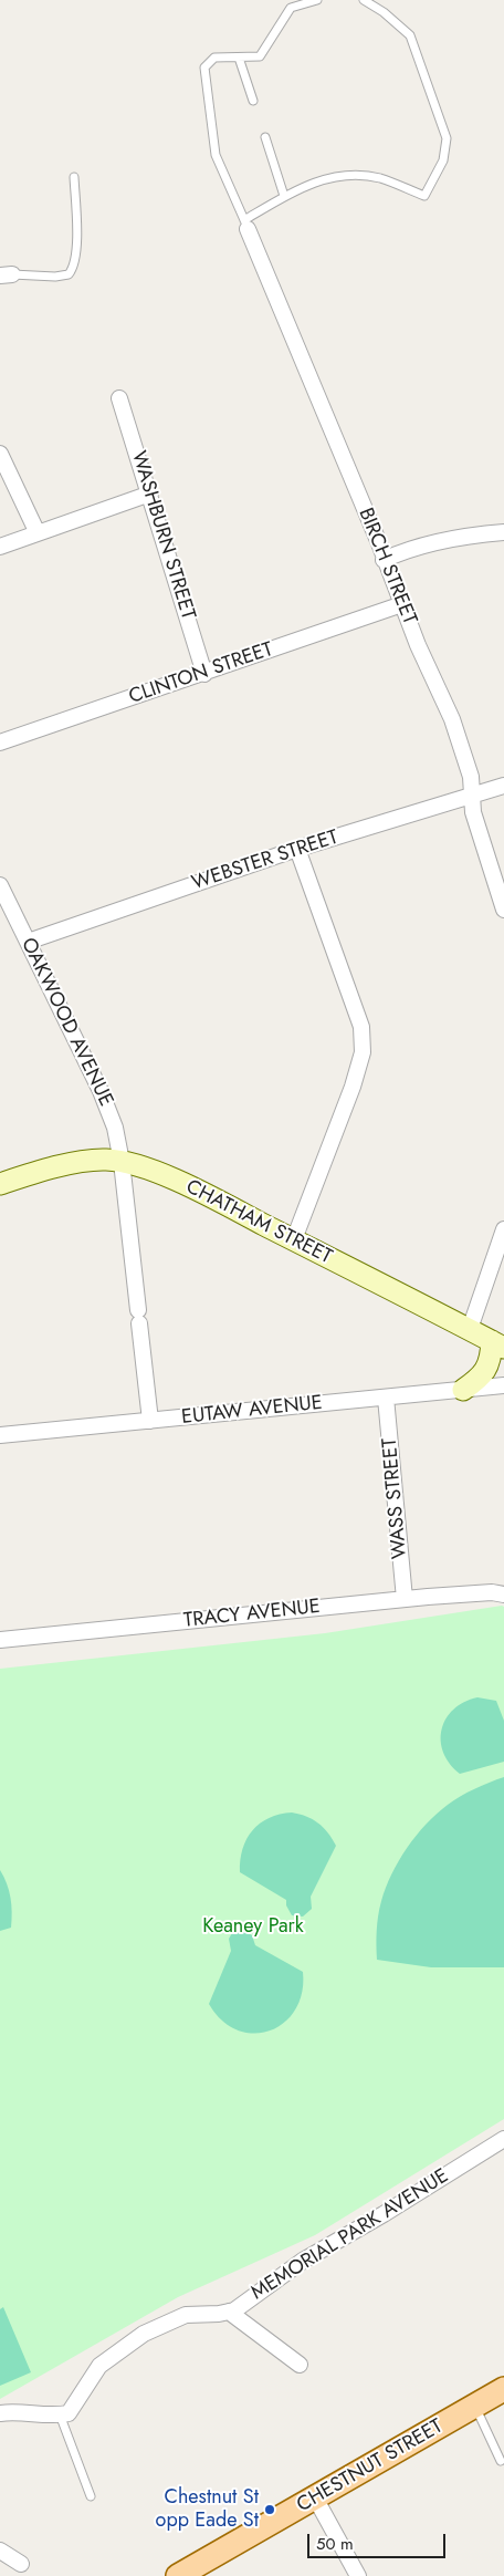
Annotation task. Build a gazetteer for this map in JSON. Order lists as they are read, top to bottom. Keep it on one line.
{"streets":{"main road":["CHATHAM STREET","CHESTNUT STREET"],"street":["WASHBURN STREET","BIRCH STREET","CLINTON STREET","WEBSTER STREET","OAKWOOD AVENUE","EUTAW AVENUE","WASS STREET","TRACY AVENUE","MEMORIAL PARK AVENUE"]},"crossings":[["WASHBURN STREET","CLINTON STREET"],["BIRCH STREET","CLINTON STREET"],["BIRCH STREET","WEBSTER STREET"],["WEBSTER STREET","OAKWOOD AVENUE"],["OAKWOOD AVENUE","CHATHAM STREET"],["OAKWOOD AVENUE","EUTAW AVENUE"],["EUTAW AVENUE","WASS STREET"],["WASS STREET","TRACY AVENUE"]],"parks":["Keaney Park"],"places":["Chestnut St opp Eade St"],"scale_bar":"50 m"}
